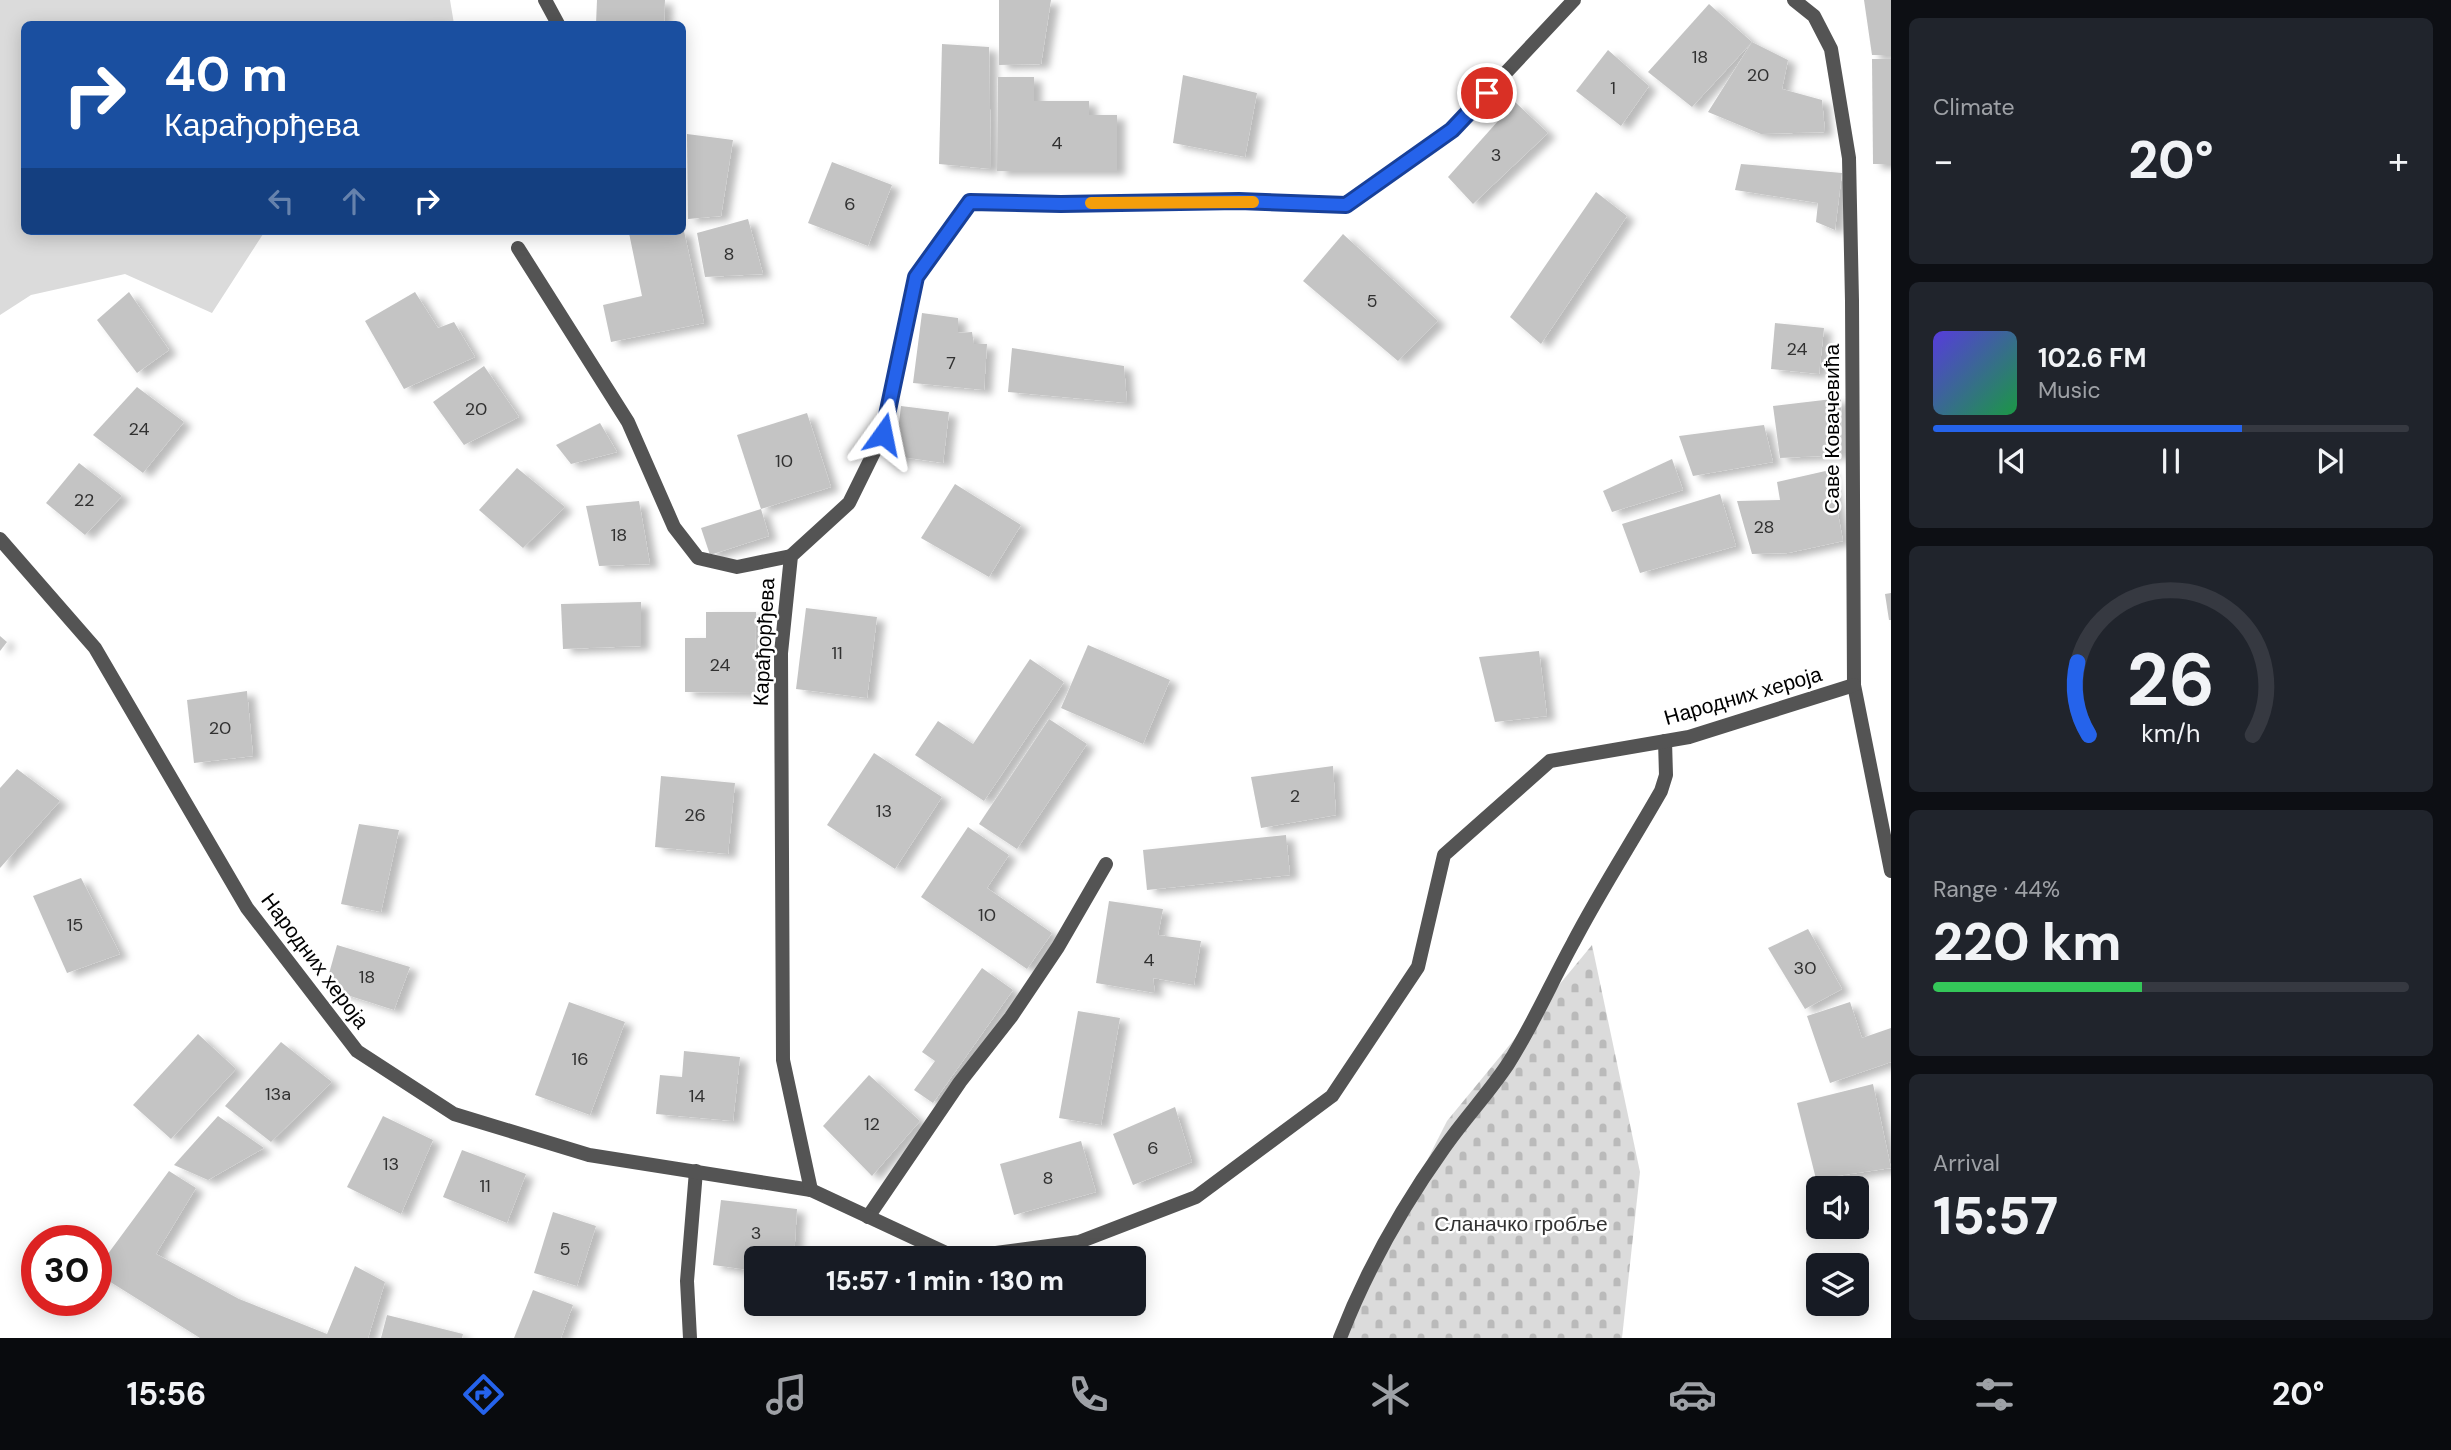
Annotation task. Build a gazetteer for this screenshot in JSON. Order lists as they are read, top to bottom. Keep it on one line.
{"streets":{"street":["Саве Ковачевића","Карађорђева","Народних хероја"]},"crossings":[["Саве Ковачевића","Народних хероја"],["Карађорђева","Народних хероја"]],"parks":["Сланачко гробље"],"house_numbers":["18","20","1","4","3","6","8","5","24","7","20","24","10","22","28","18","11","24","20","2","13","26","10","15","4","30","18","16","13a","14","12","6","13","8","11","3","5"],"page":{"tile":["Climate",["Range · 44%","220 km"],["Arrival","15:57"]],"turn":["40 m","Карађорђева"],"heat":["−","20°","+"],"song":["102.6 FM","Music"],"limit":"30","trip":"15:57 · 1 min · 130 m","tabs":["15:56","20°"],"gauge":["26","km/h"]}}
